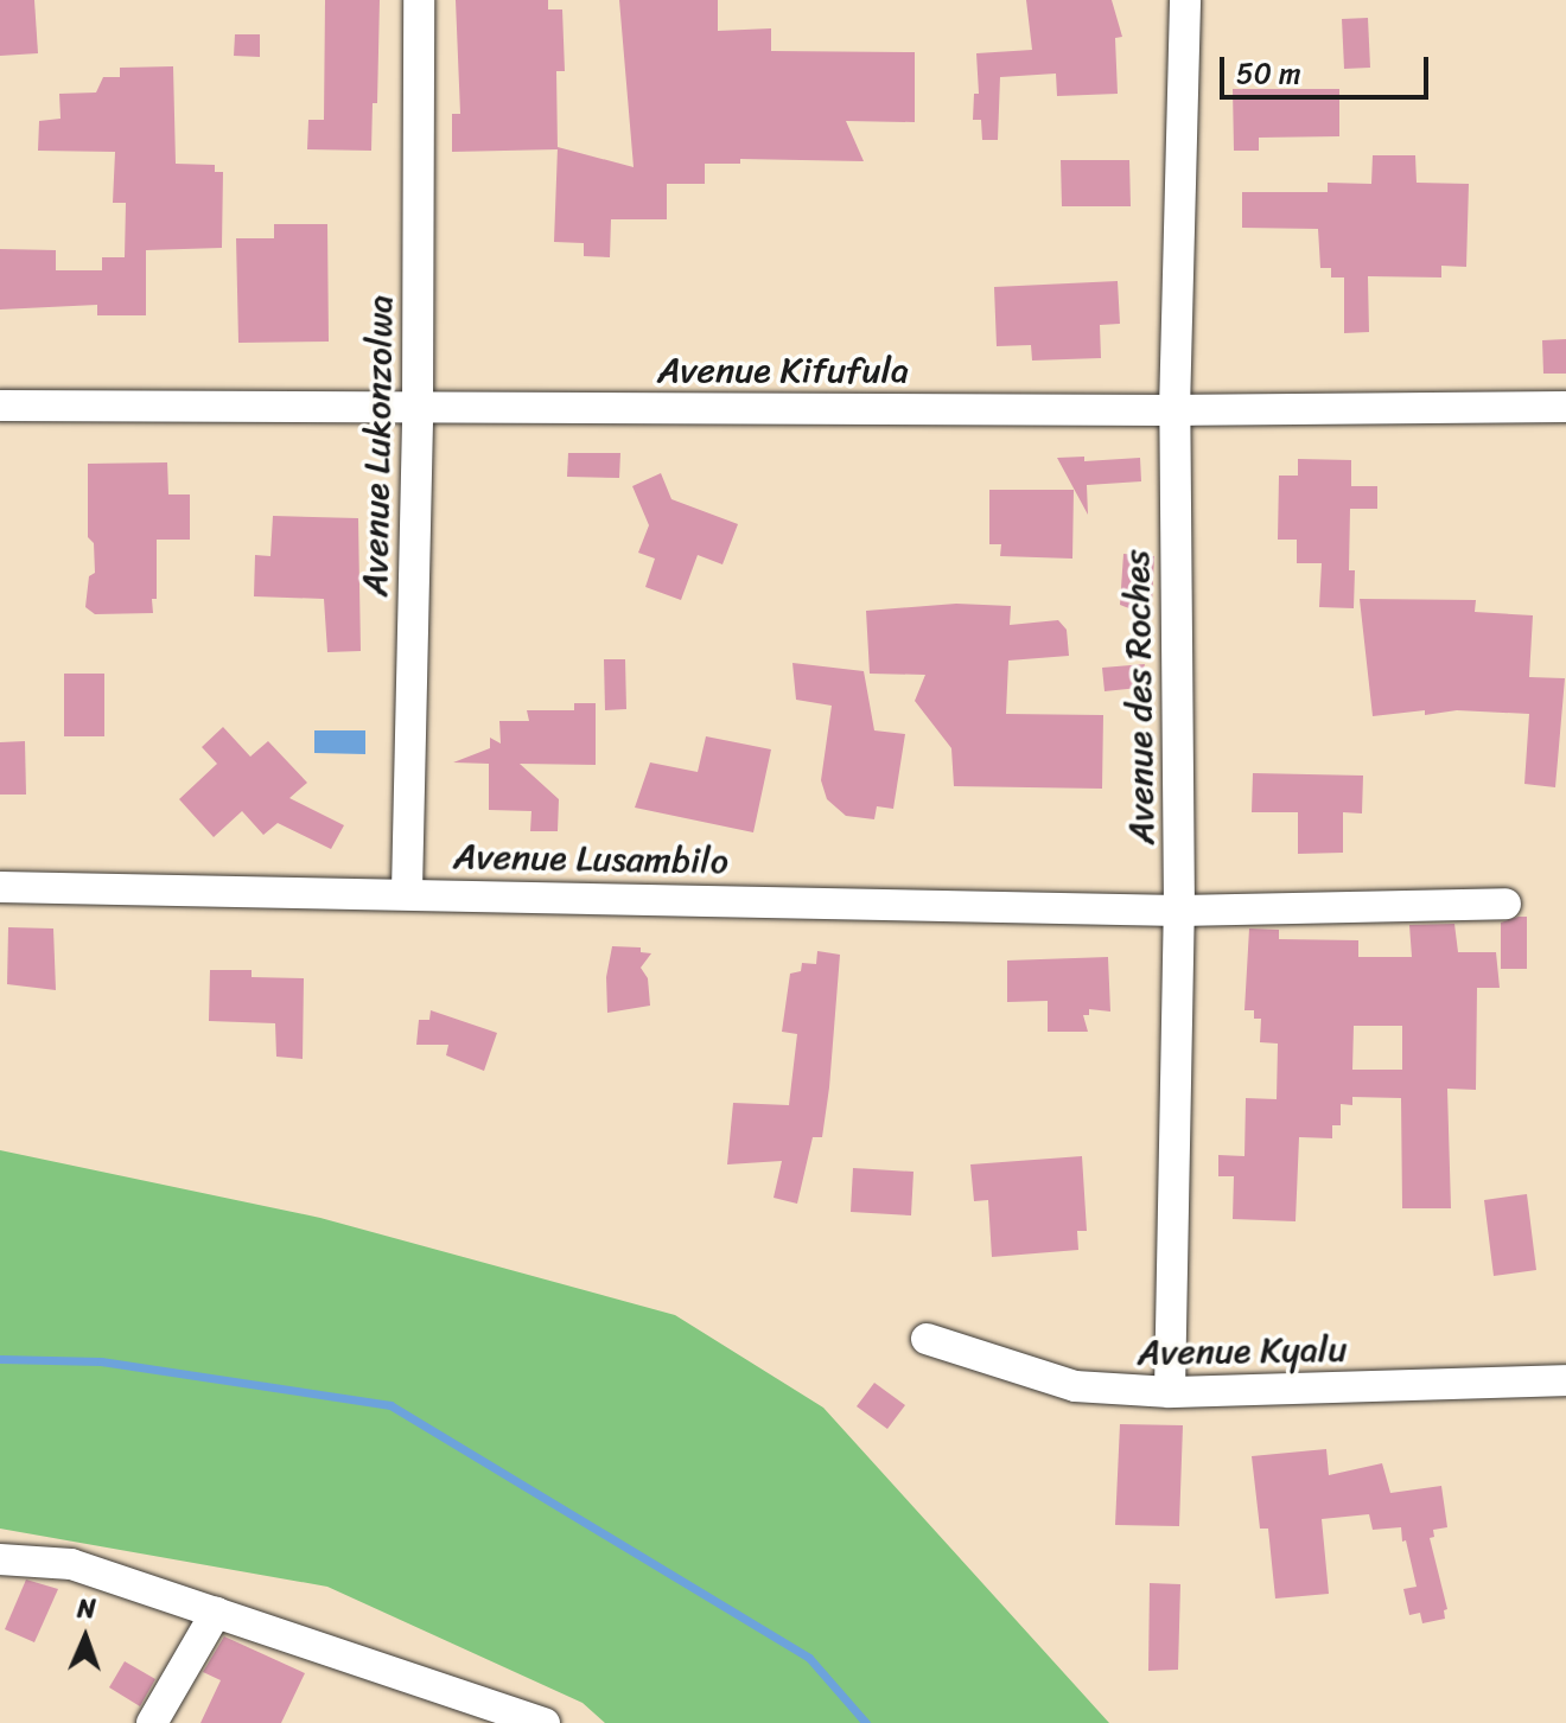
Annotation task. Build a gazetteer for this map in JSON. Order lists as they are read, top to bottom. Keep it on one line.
{"streets":{"street":["Avenue Kifufula","Avenue Lukonzolwa","Avenue des Roches","Avenue Lusambilo","Avenue Kyalu"]},"crossings":[["Avenue Kifufula","Avenue Lukonzolwa"],["Avenue Kifufula","Avenue des Roches"],["Avenue Lukonzolwa","Avenue Lusambilo"],["Avenue des Roches","Avenue Lusambilo"],["Avenue des Roches","Avenue Kyalu"]],"scale_bar":"50 m","north":"top"}
